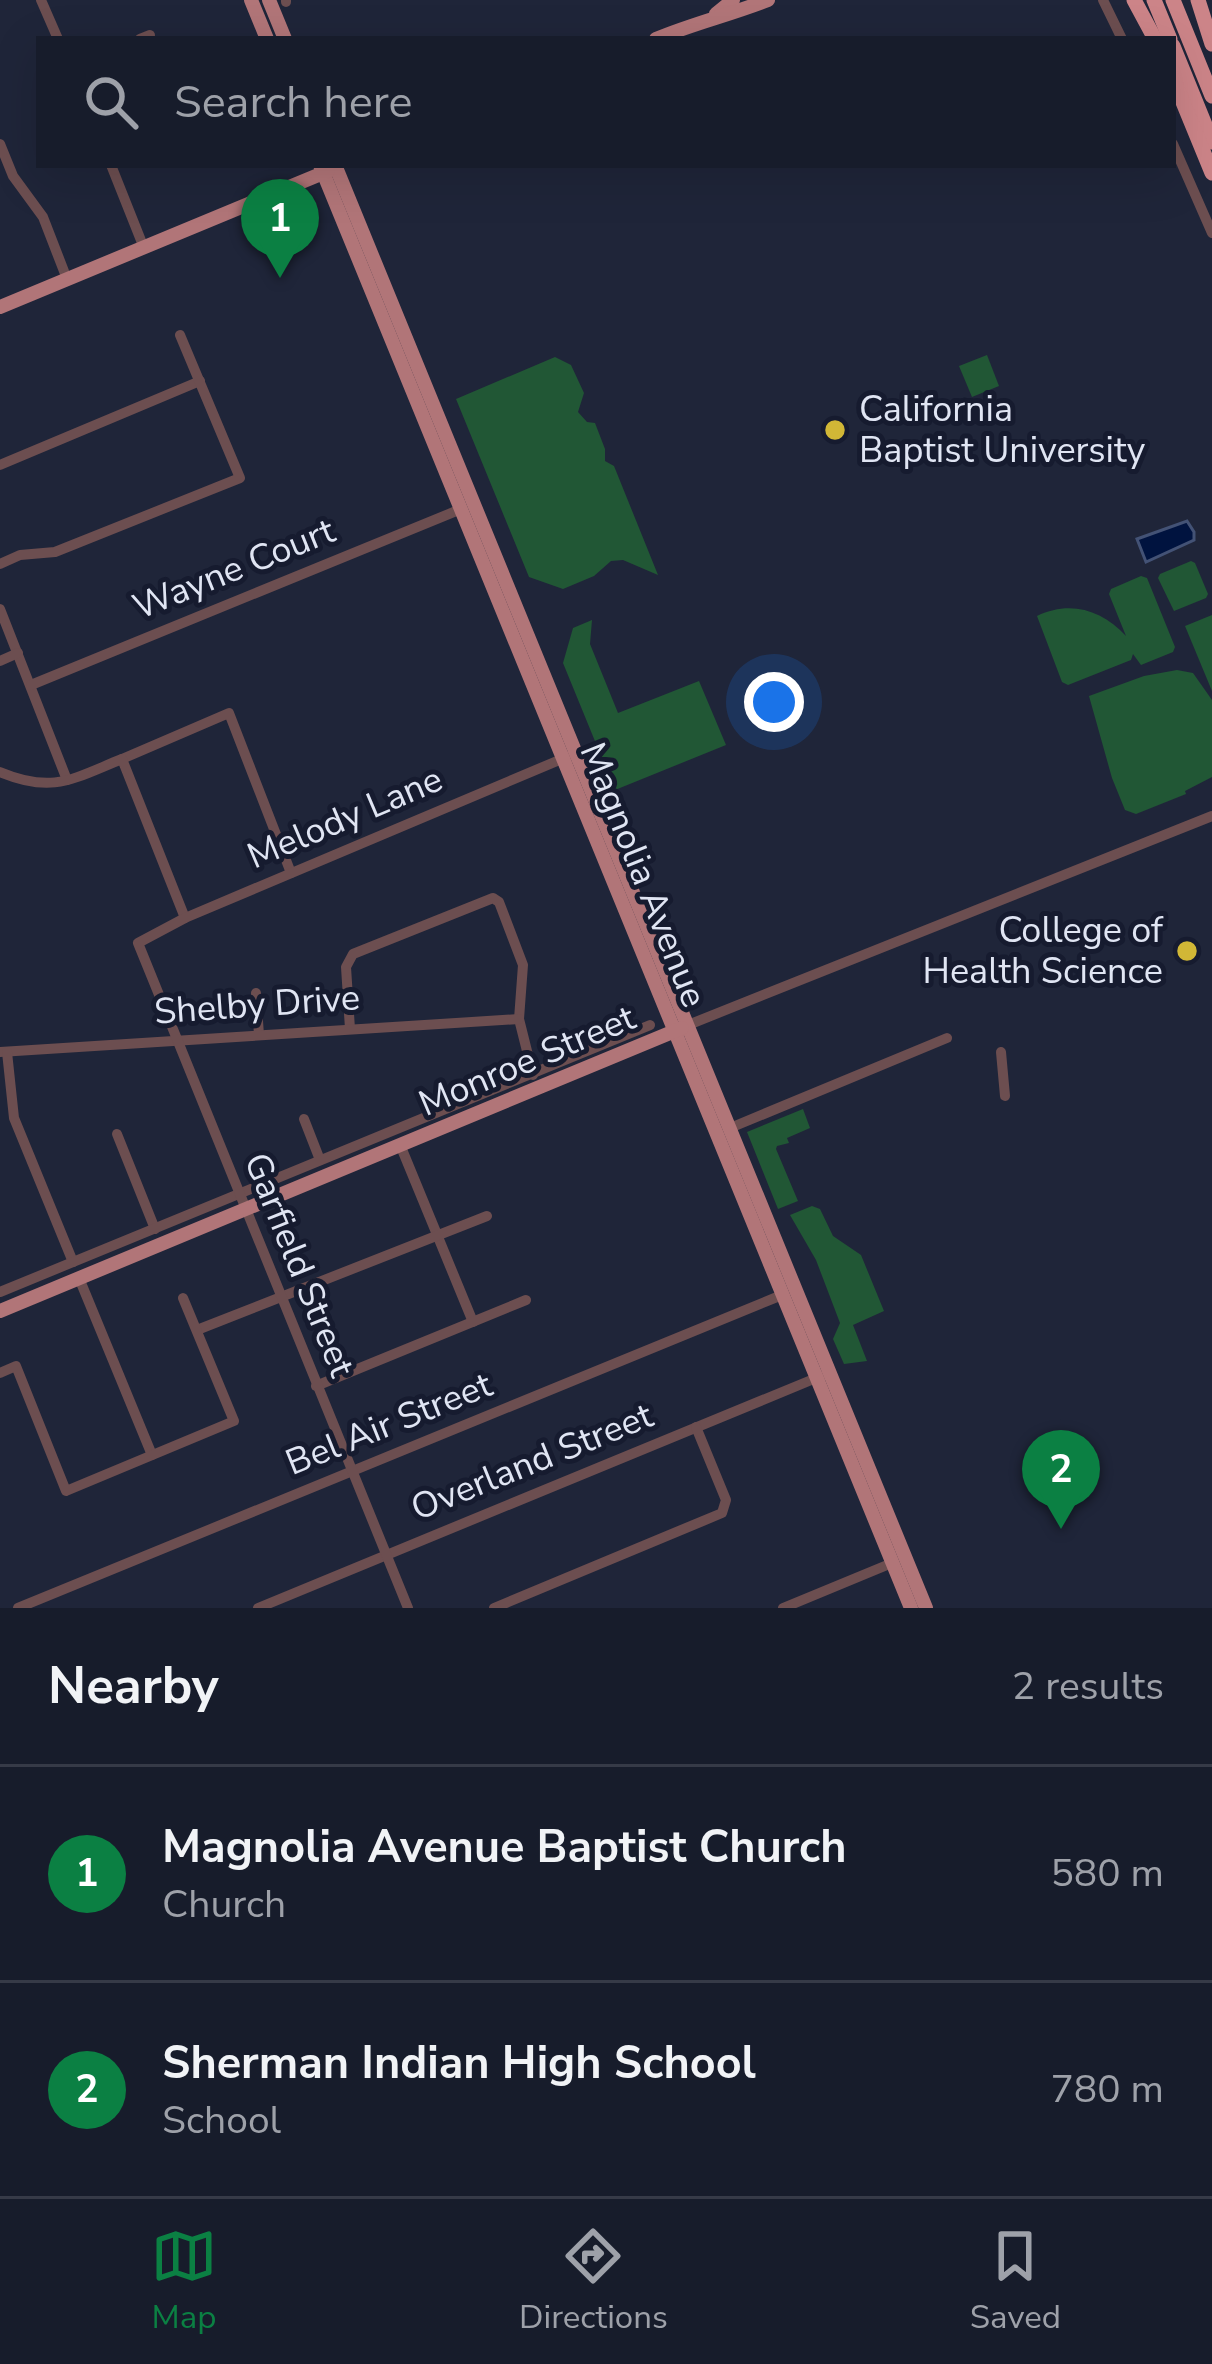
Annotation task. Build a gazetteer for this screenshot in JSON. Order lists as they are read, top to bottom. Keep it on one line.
{"streets":{"main road":["Magnolia Avenue","Monroe Street"],"street":["Wayne Court","Melody Lane","Shelby Drive","Garfield Street","Bel Air Street","Overland Street"]},"crossings":[["Wayne Court","Magnolia Avenue"],["Melody Lane","Magnolia Avenue"],["Melody Lane","Garfield Street"],["Magnolia Avenue","Monroe Street"],["Magnolia Avenue","Bel Air Street"],["Magnolia Avenue","Overland Street"],["Shelby Drive","Garfield Street"],["Monroe Street","Garfield Street"],["Garfield Street","Bel Air Street"],["Garfield Street","Overland Street"]],"places":["California Baptist University","College of Health Science"],"page":{"search":"Search here","pins":["1","2"],"heading":["Nearby","2 results"],"list":[{"mark":"1","name":"Magnolia Avenue Baptist Church","note":"Church","value":"580 m"},{"mark":"2","name":"Sherman Indian High School","note":"School","value":"780 m"}],"nav":["Map","Directions","Saved"]}}
